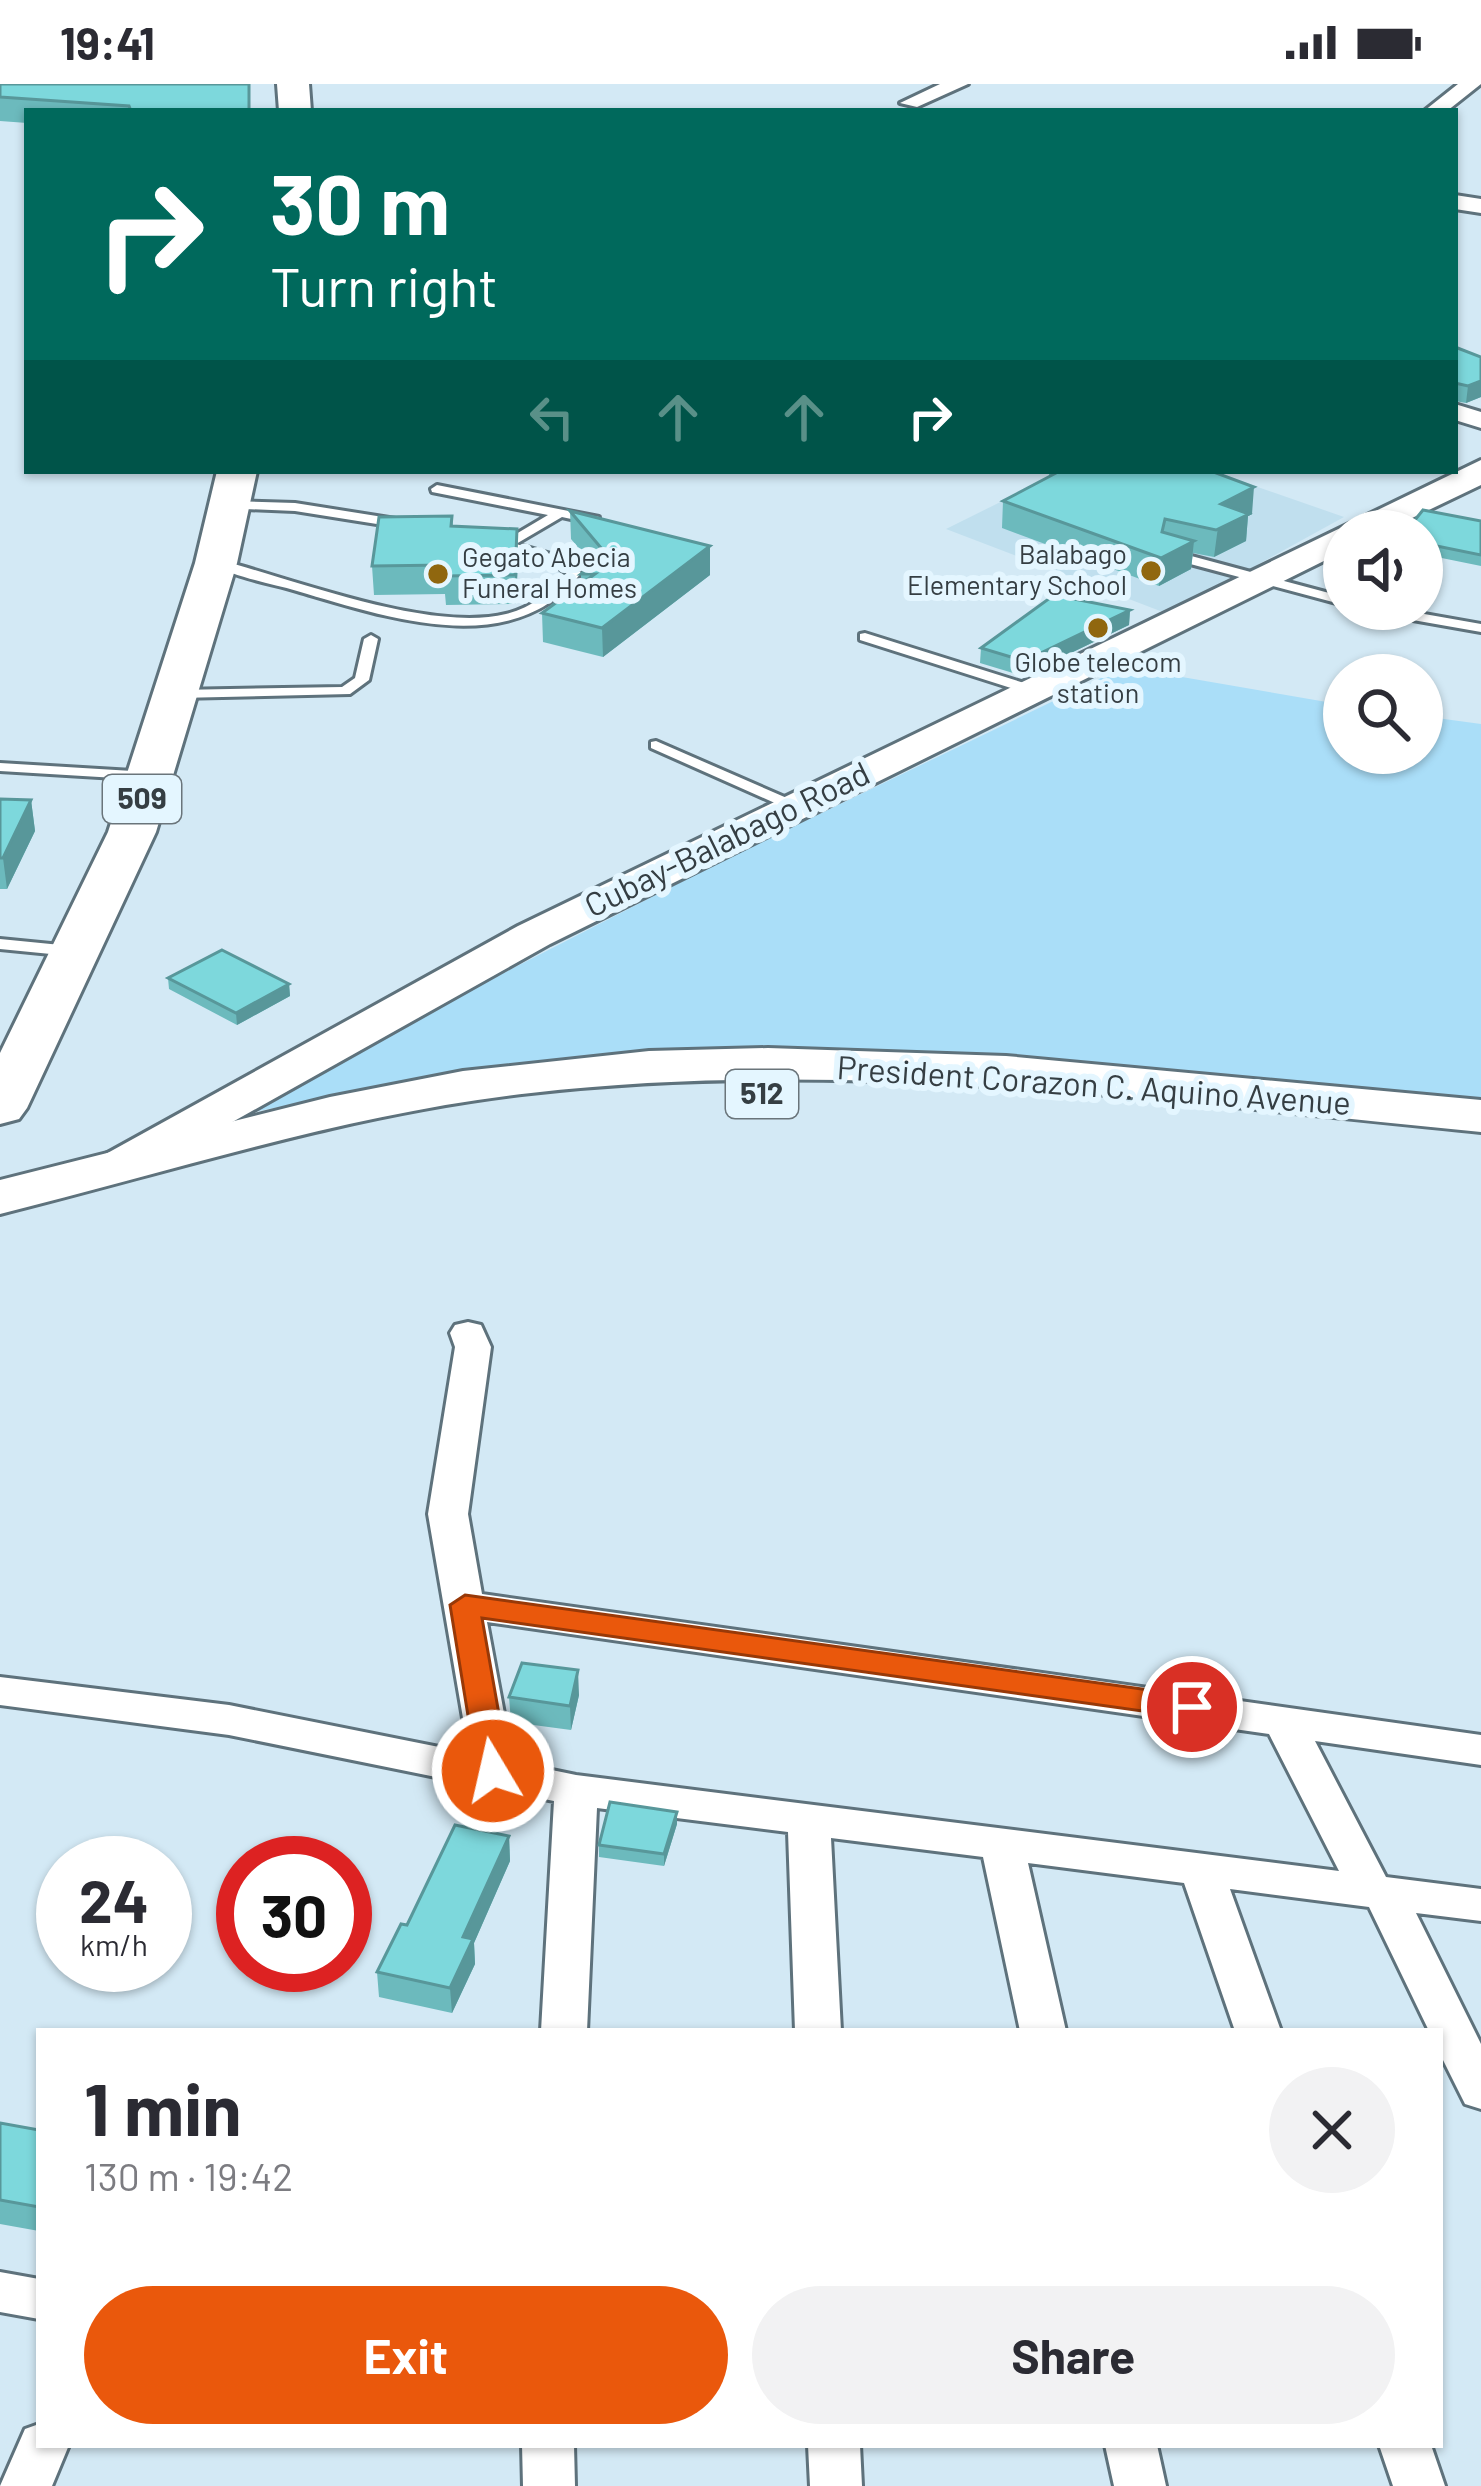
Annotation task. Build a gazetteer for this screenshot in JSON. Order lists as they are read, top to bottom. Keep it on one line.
{"streets":{"main road":["509","Cubay-Balabago Road","President Corazon C. Aquino Avenue","512"]},"crossings":[["Cubay-Balabago Road","President Corazon C. Aquino Avenue"]],"places":["Balabago Elementary School","Gegato Abecia Funeral Homes","Globe telecom station"],"page":{"status":"19:41","turn":["30 m","Turn right"],"speed":"24 km/h","limit":"30","heading":["1 min","130 m · 19:42"],"buttons":["Exit","Share"]}}
